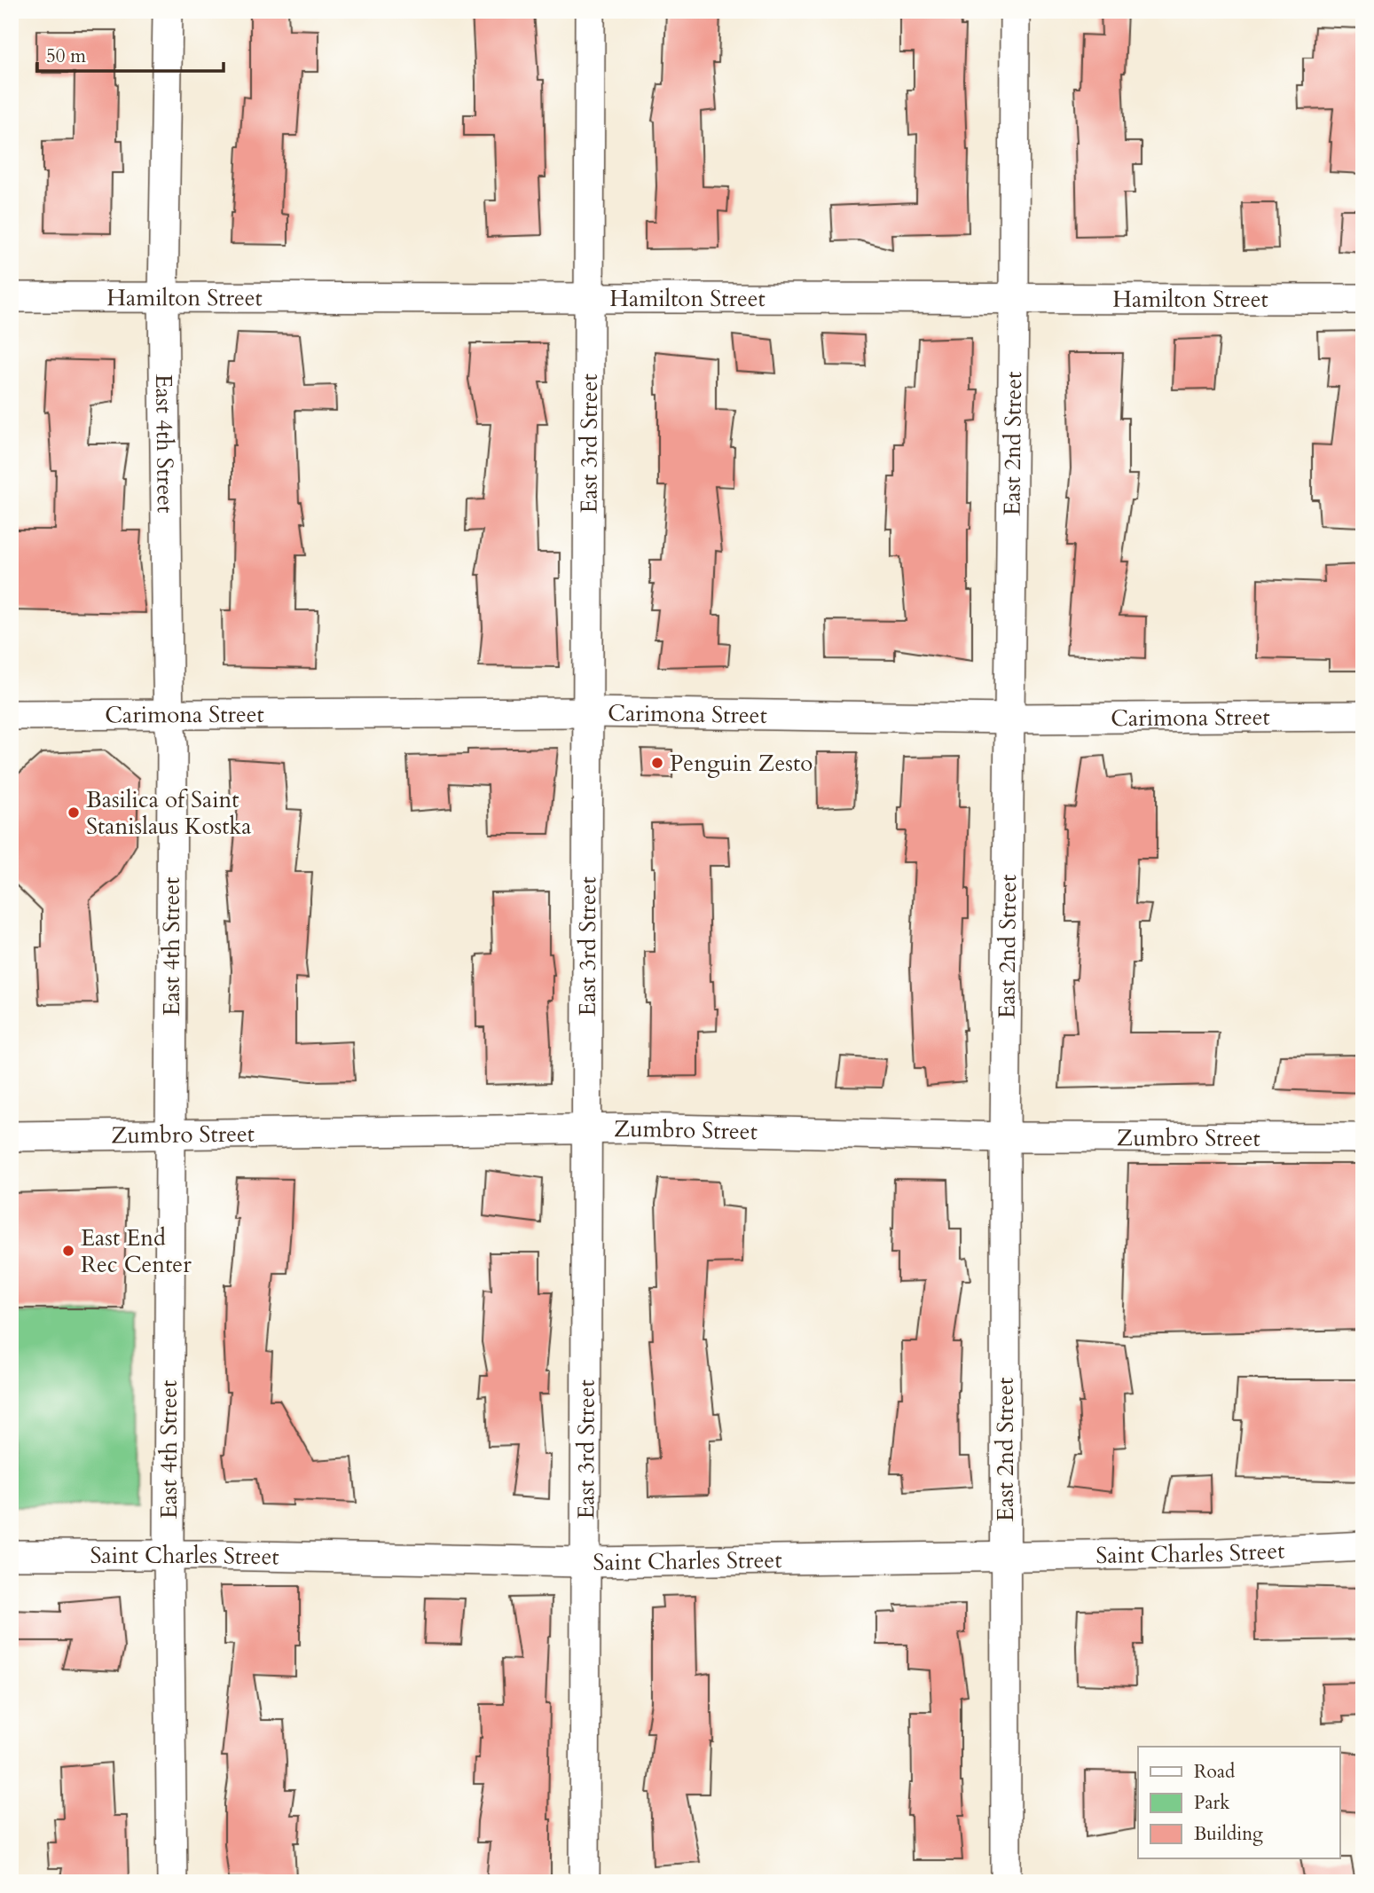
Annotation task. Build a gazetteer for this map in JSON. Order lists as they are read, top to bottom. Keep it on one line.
{"streets":{"street":["Hamilton Street","East 4th Street","East 3rd Street","East 2nd Street","Carimona Street","Zumbro Street","Saint Charles Street"]},"crossings":[["Hamilton Street","East 4th Street"],["Hamilton Street","East 3rd Street"],["Hamilton Street","East 2nd Street"],["East 4th Street","Carimona Street"],["East 4th Street","Zumbro Street"],["East 4th Street","Saint Charles Street"],["East 3rd Street","Carimona Street"],["East 3rd Street","Zumbro Street"],["East 3rd Street","Saint Charles Street"],["East 2nd Street","Carimona Street"],["East 2nd Street","Zumbro Street"],["East 2nd Street","Saint Charles Street"]],"places":["Penguin Zesto","Basilica of Saint Stanislaus Kostka","East End Rec Center"],"legend":["Road","Park","Building"],"scale_bar":"50 m"}
